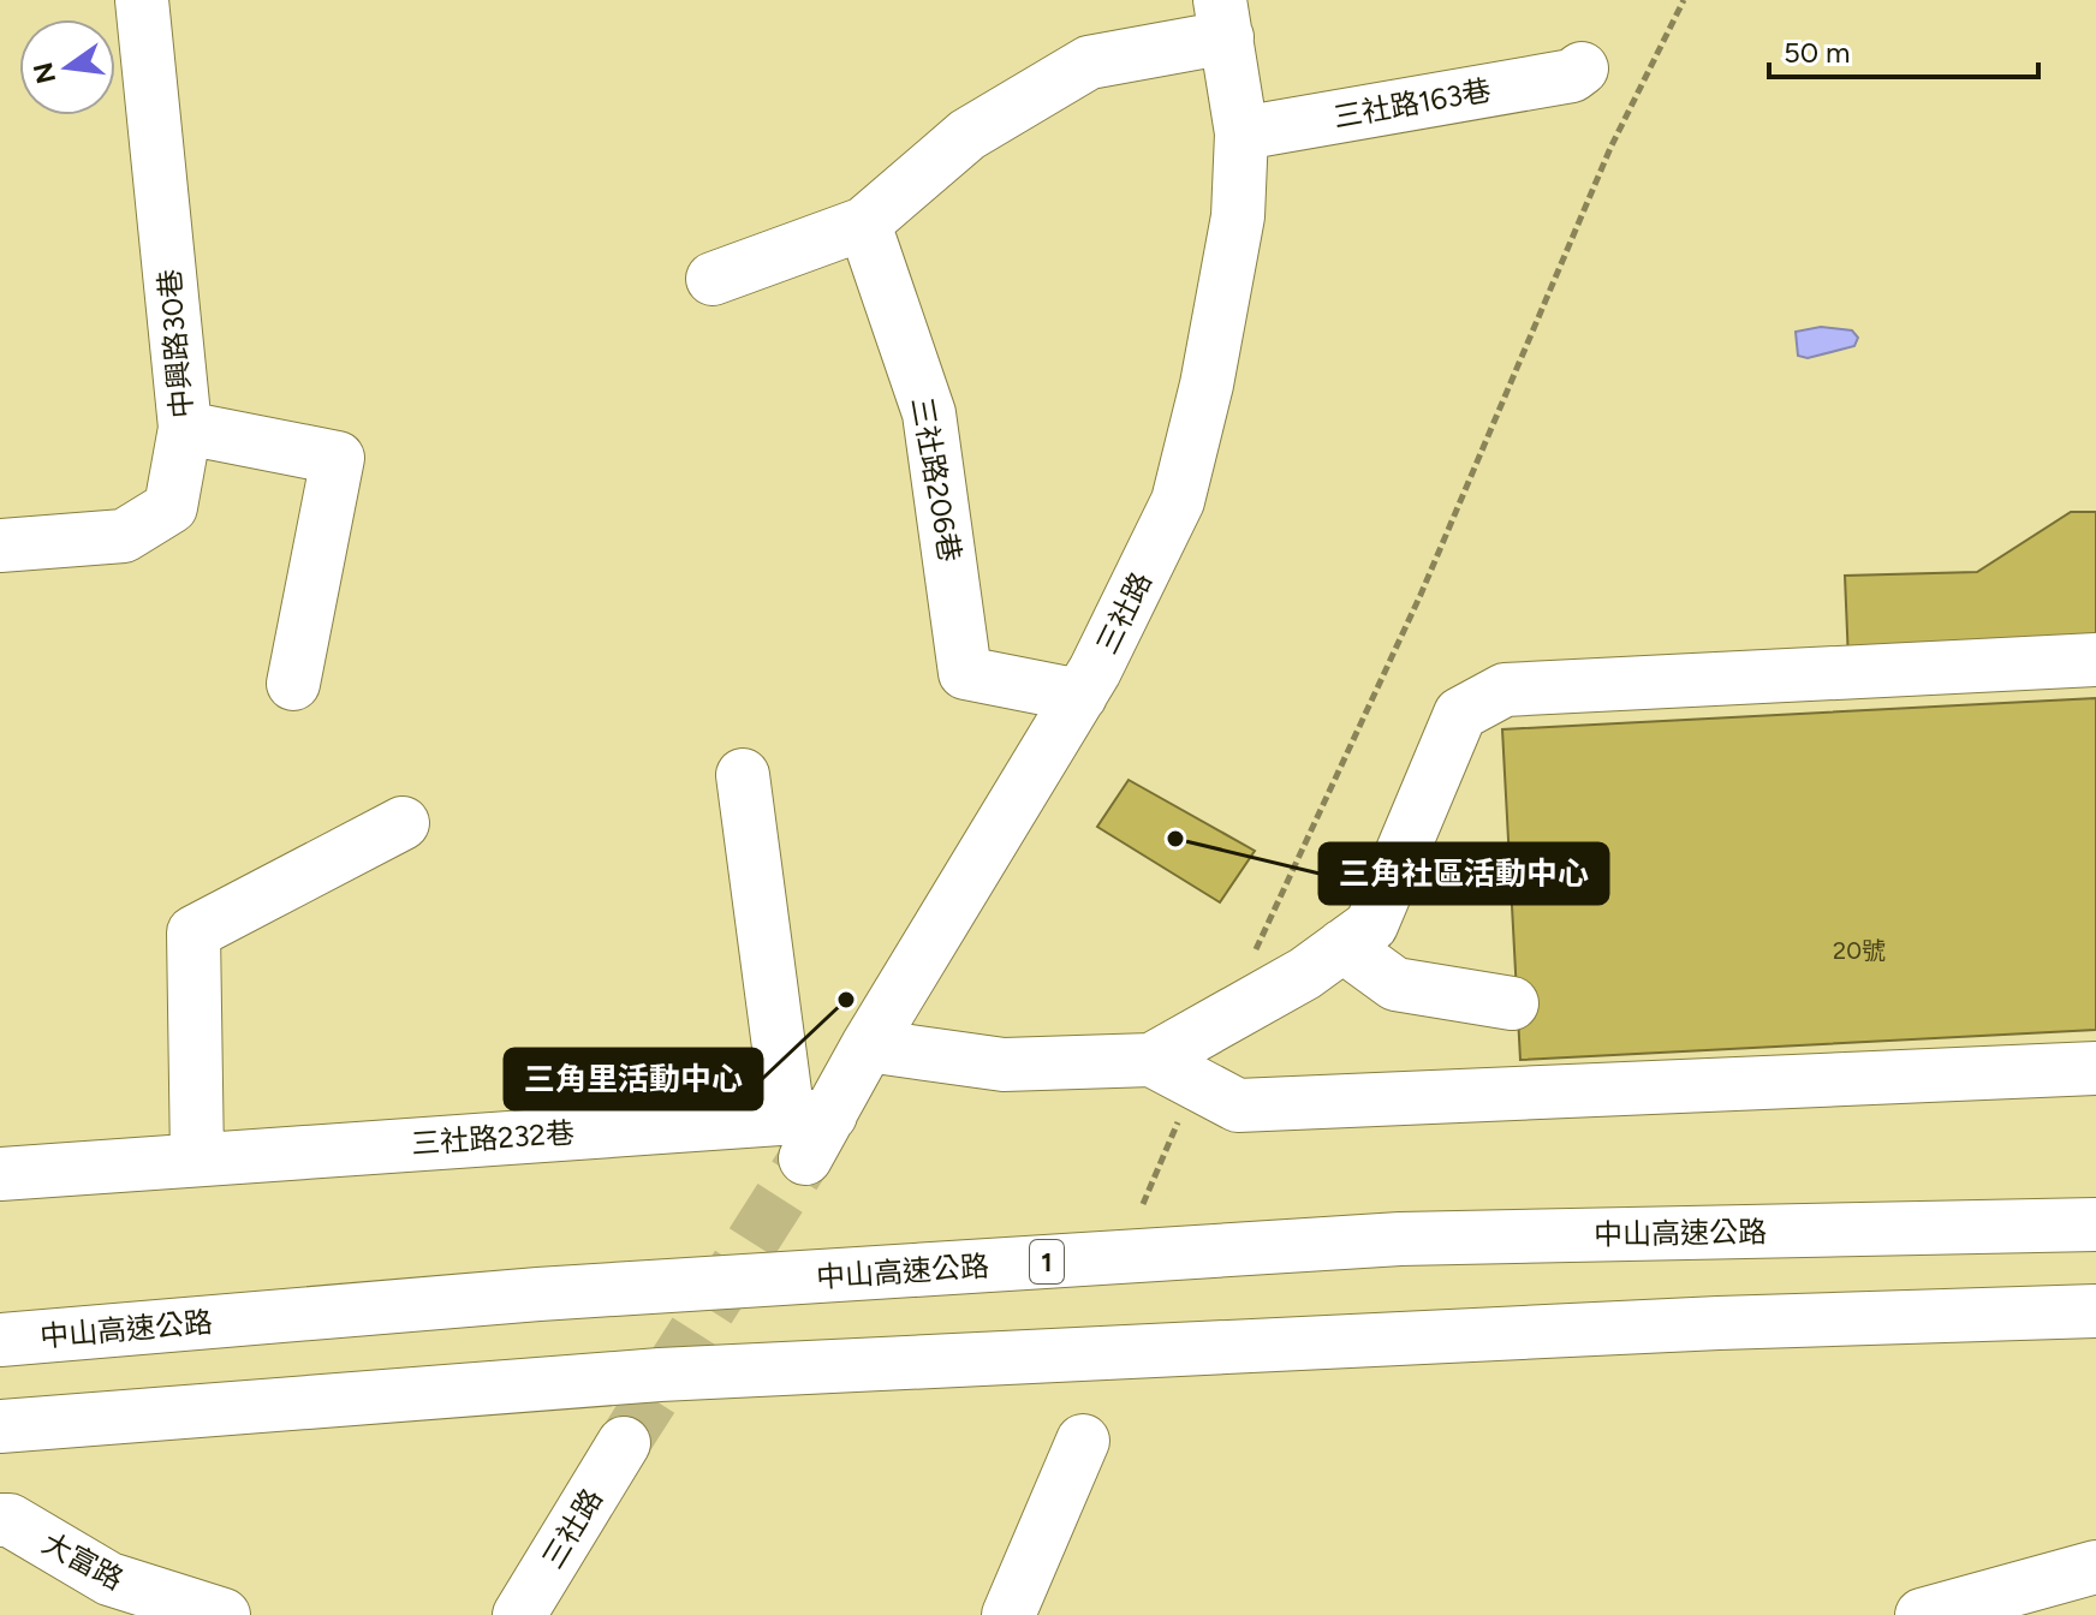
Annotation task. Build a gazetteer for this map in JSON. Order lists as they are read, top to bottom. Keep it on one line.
{"streets":{"main road":["三社路163巷","中興路30巷","三社路206巷","三社路","三社路232巷","中山高速公路","1","大富路"]},"crossings":[["三社路163巷","三社路"],["三社路206巷","三社路"],["三社路","三社路232巷"]],"places":["三角社區活動中心","三角里活動中心"],"house_numbers":["20號"],"scale_bar":"50 m","north":"left"}
